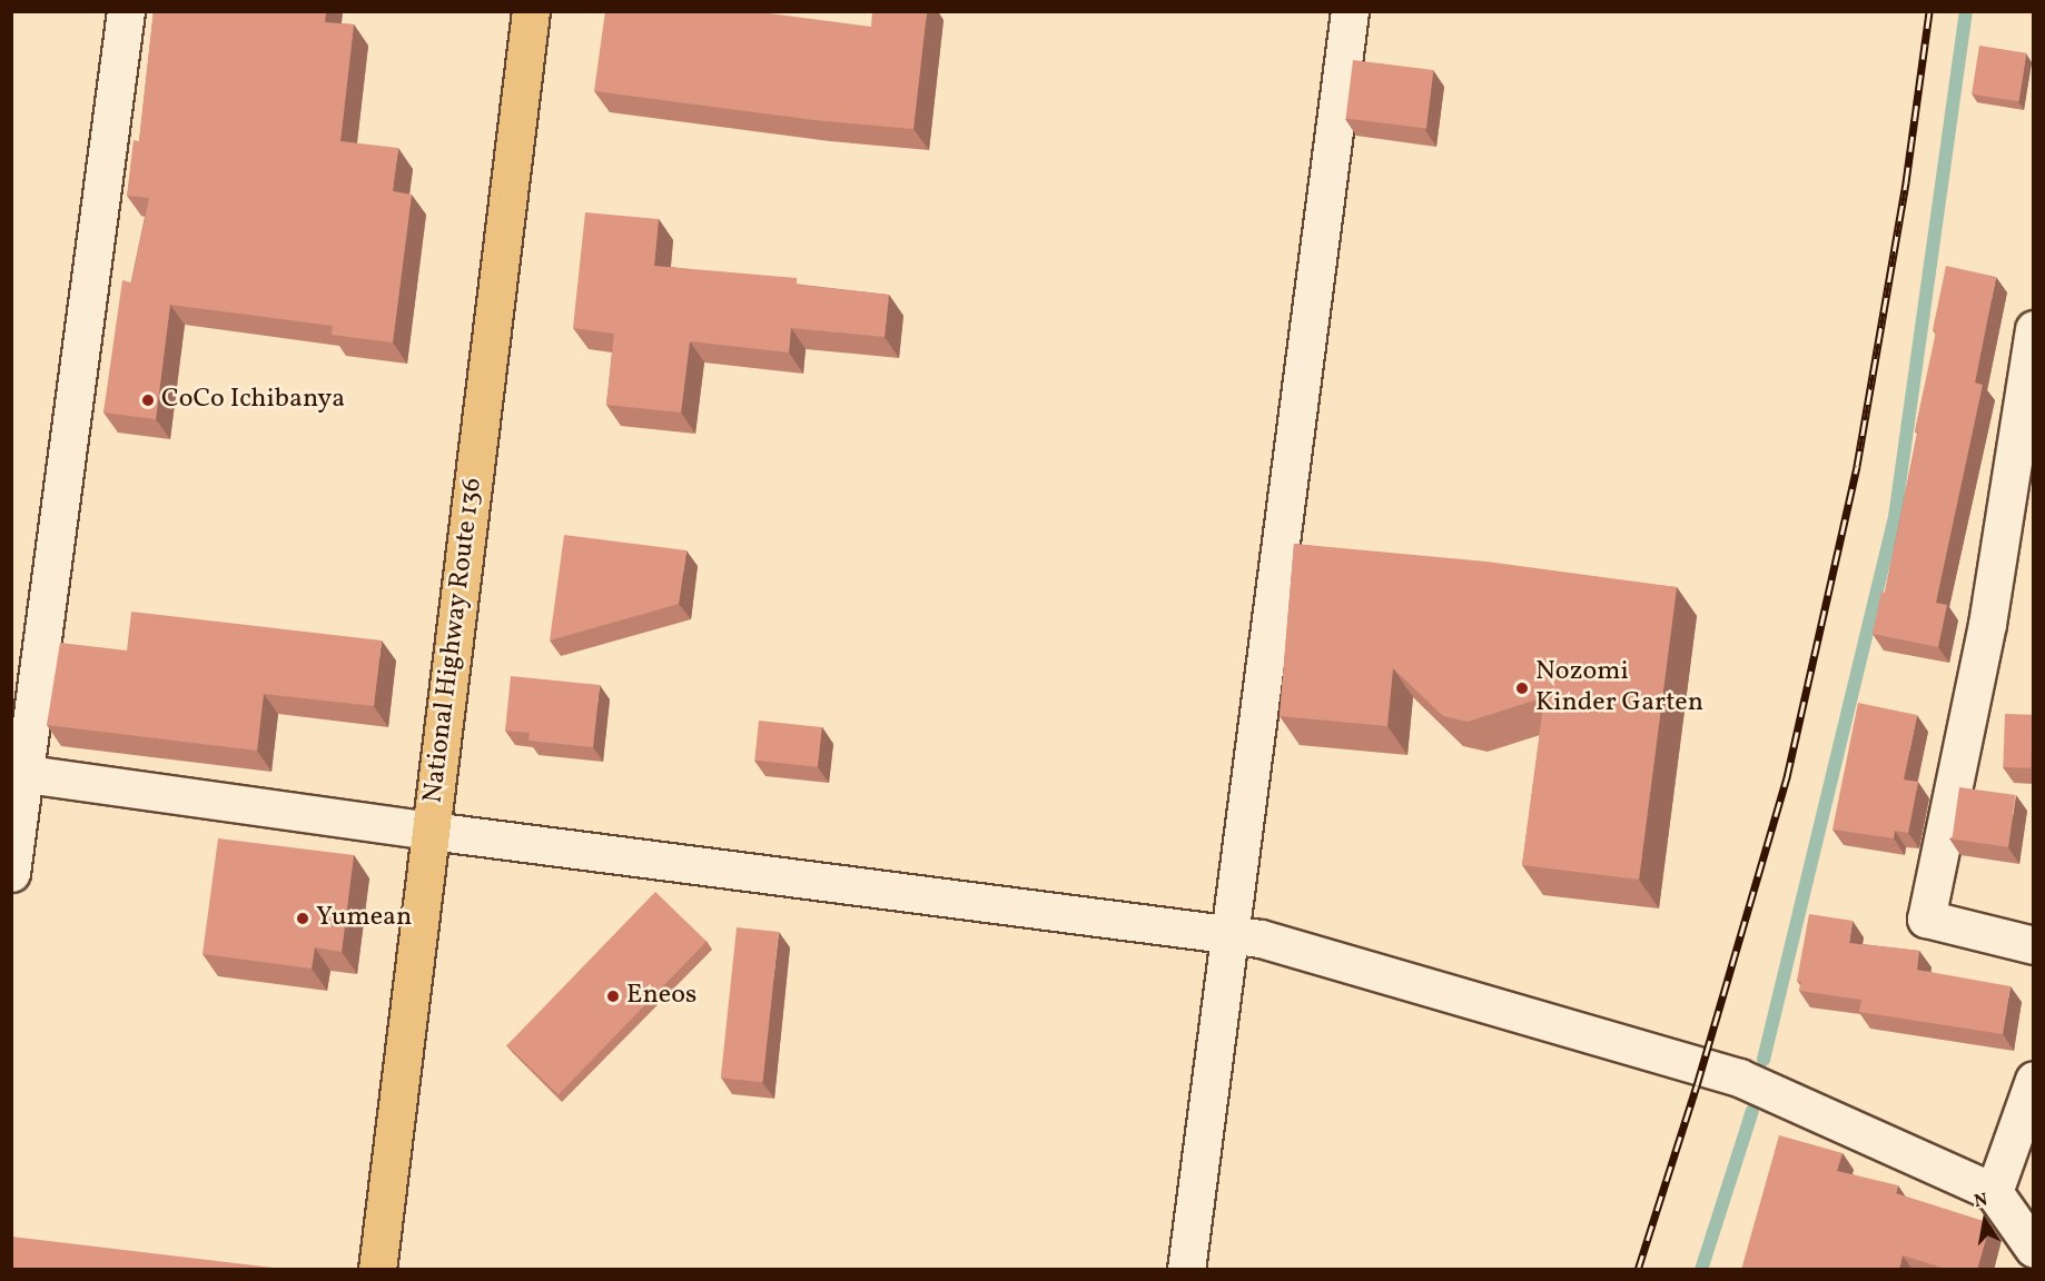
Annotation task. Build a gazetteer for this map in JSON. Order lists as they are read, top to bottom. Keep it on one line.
{"streets":{"highway":["National Highway Route 136"]},"places":["CoCo Ichibanya","Nozomi Kinder Garten","Yumean","Eneos"],"north":"top"}
